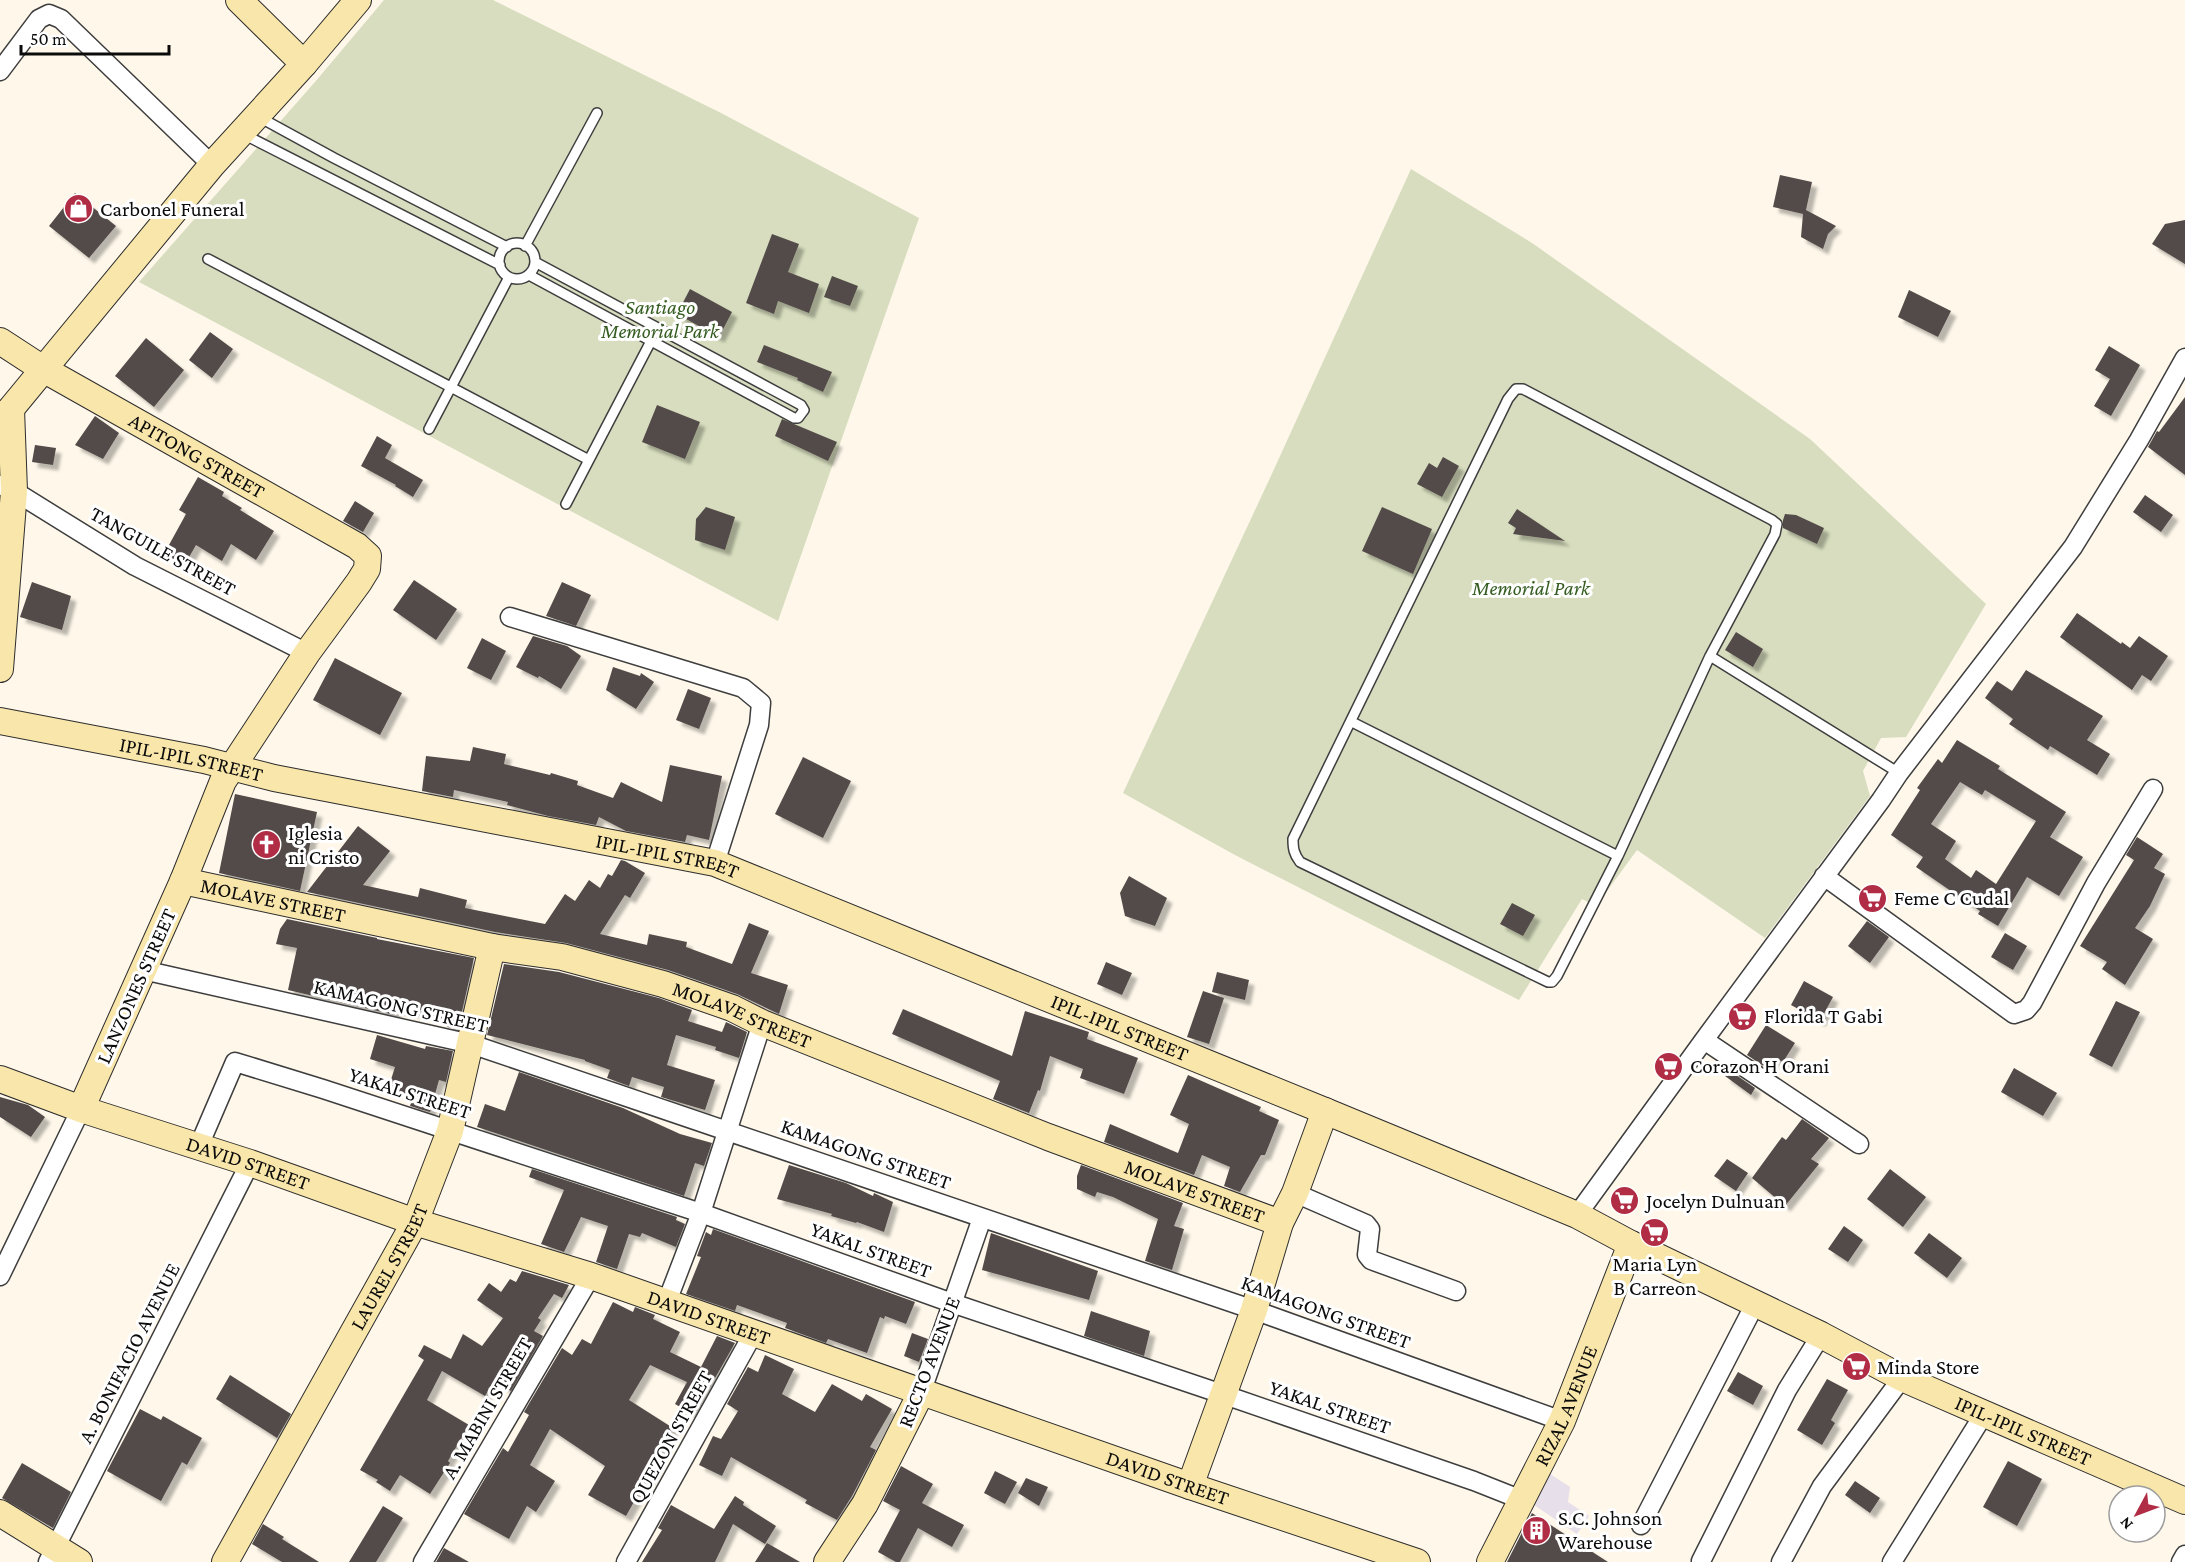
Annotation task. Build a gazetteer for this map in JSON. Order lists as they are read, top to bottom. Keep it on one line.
{"streets":{"street":["APITONG STREET","TANGUILE STREET","IPIL-IPIL STREET","MOLAVE STREET","LANZONES STREET","KAMAGONG STREET","YAKAL STREET","DAVID STREET","LAUREL STREET","A. BONIFACIO AVENUE","RECTO AVENUE","RIZAL AVENUE","A. MABINI STREET","QUEZON STREET"]},"crossings":[["APITONG STREET","LANZONES STREET"],["TANGUILE STREET","LANZONES STREET"],["IPIL-IPIL STREET","LANZONES STREET"],["IPIL-IPIL STREET","RIZAL AVENUE"],["MOLAVE STREET","LANZONES STREET"],["MOLAVE STREET","LAUREL STREET"],["LANZONES STREET","KAMAGONG STREET"],["LANZONES STREET","DAVID STREET"],["KAMAGONG STREET","LAUREL STREET"],["KAMAGONG STREET","RECTO AVENUE"],["KAMAGONG STREET","RIZAL AVENUE"],["YAKAL STREET","DAVID STREET"],["YAKAL STREET","LAUREL STREET"],["YAKAL STREET","RECTO AVENUE"],["YAKAL STREET","RIZAL AVENUE"],["DAVID STREET","LAUREL STREET"],["DAVID STREET","A. BONIFACIO AVENUE"],["DAVID STREET","RECTO AVENUE"],["DAVID STREET","A. MABINI STREET"],["DAVID STREET","QUEZON STREET"]],"parks":["Santiago Memorial Park","Memorial Park"],"places":{"shop":["Carbonel Funeral"],"church":["Iglesia ni Cristo"],"supermarket":["Feme C Cudal","Florida T Gabi","Corazon H Orani","Jocelyn Dulnuan","Maria Lyn B Carreon","Minda Store"],"building":["S.C. Johnson Warehouse"]},"scale_bar":"50 m","north":"bottom left"}
